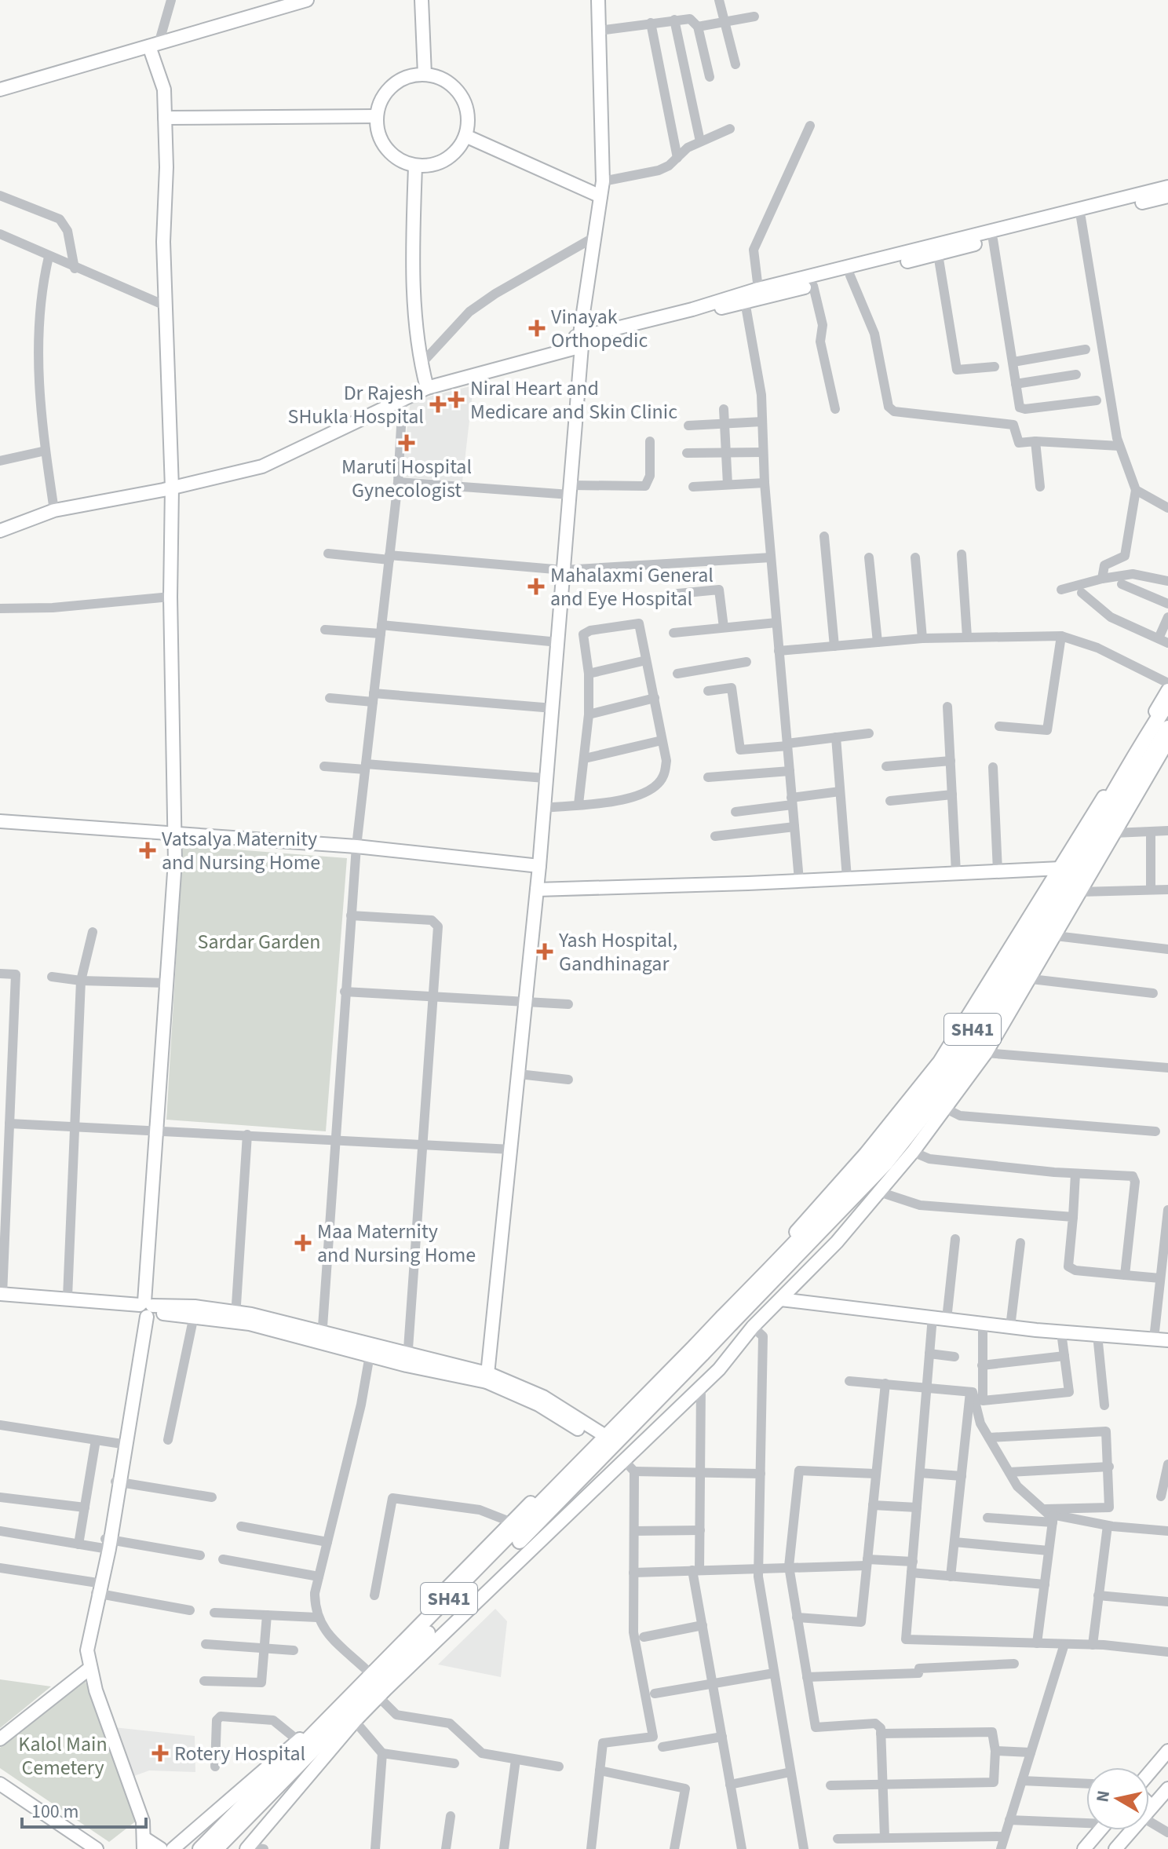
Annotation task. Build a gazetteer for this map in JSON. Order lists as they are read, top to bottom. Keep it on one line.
{"streets":{"main road":["SH41"]},"parks":["Sardar Garden","Kalol Main Cemetery"],"places":{"health":["Vinayak Orthopedic","Niral Heart and Medicare and Skin Clinic","Dr Rajesh SHukla Hospital","Maruti Hospital Gynecologist","Mahalaxmi General and Eye Hospital","Vatsalya Maternity and Nursing Home","Yash Hospital, Gandhinagar","Maa Maternity and Nursing Home","Rotery Hospital"]},"scale_bar":"100 m","north":"left"}
